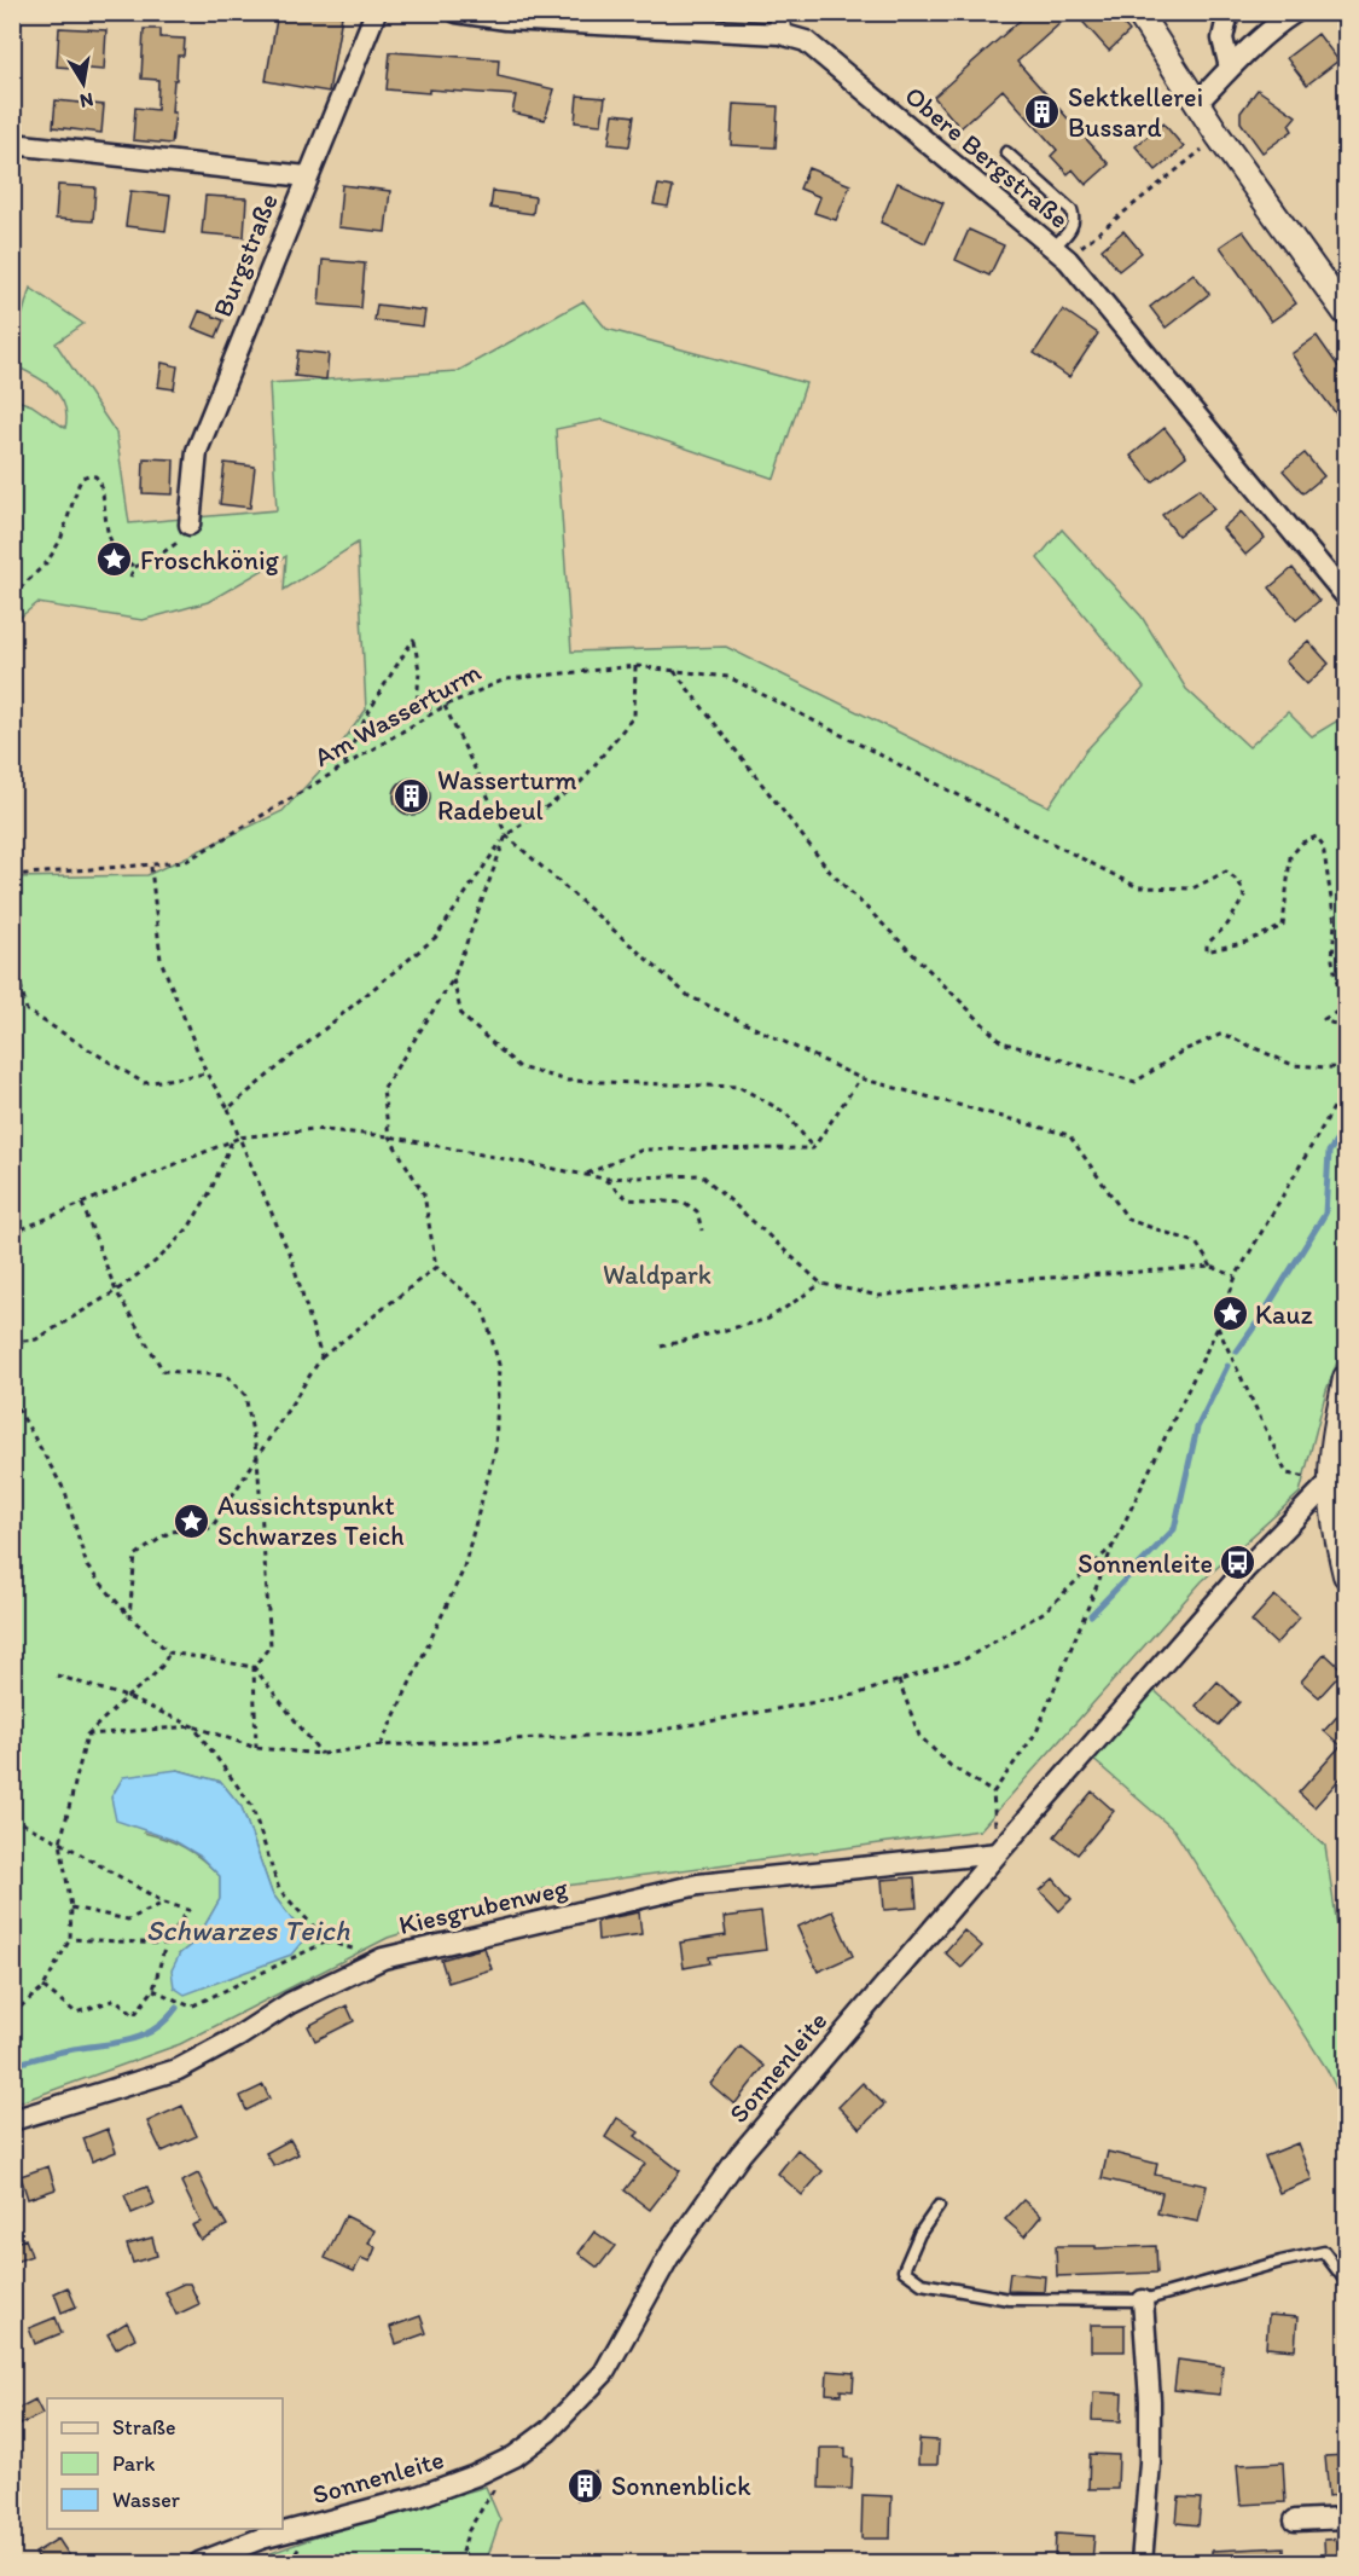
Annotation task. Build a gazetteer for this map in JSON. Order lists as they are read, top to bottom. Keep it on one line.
{"streets":{"street":["Obere Bergstraße","Burgstraße","Kiesgrubenweg","Sonnenleite"],"path":["Am Wasserturm"]},"crossings":[["Kiesgrubenweg","Sonnenleite"]],"water":["Schwarzes Teich"],"parks":["Waldpark"],"places":{"building":["Sektkellerei Bussard","Wasserturm Radebeul","Sonnenblick"],"place":["Froschkönig","Kauz","Aussichtspunkt Schwarzes Teich"],"bus stop":["Sonnenleite"]},"legend":["Straße","Park","Wasser"],"north":"bottom"}
